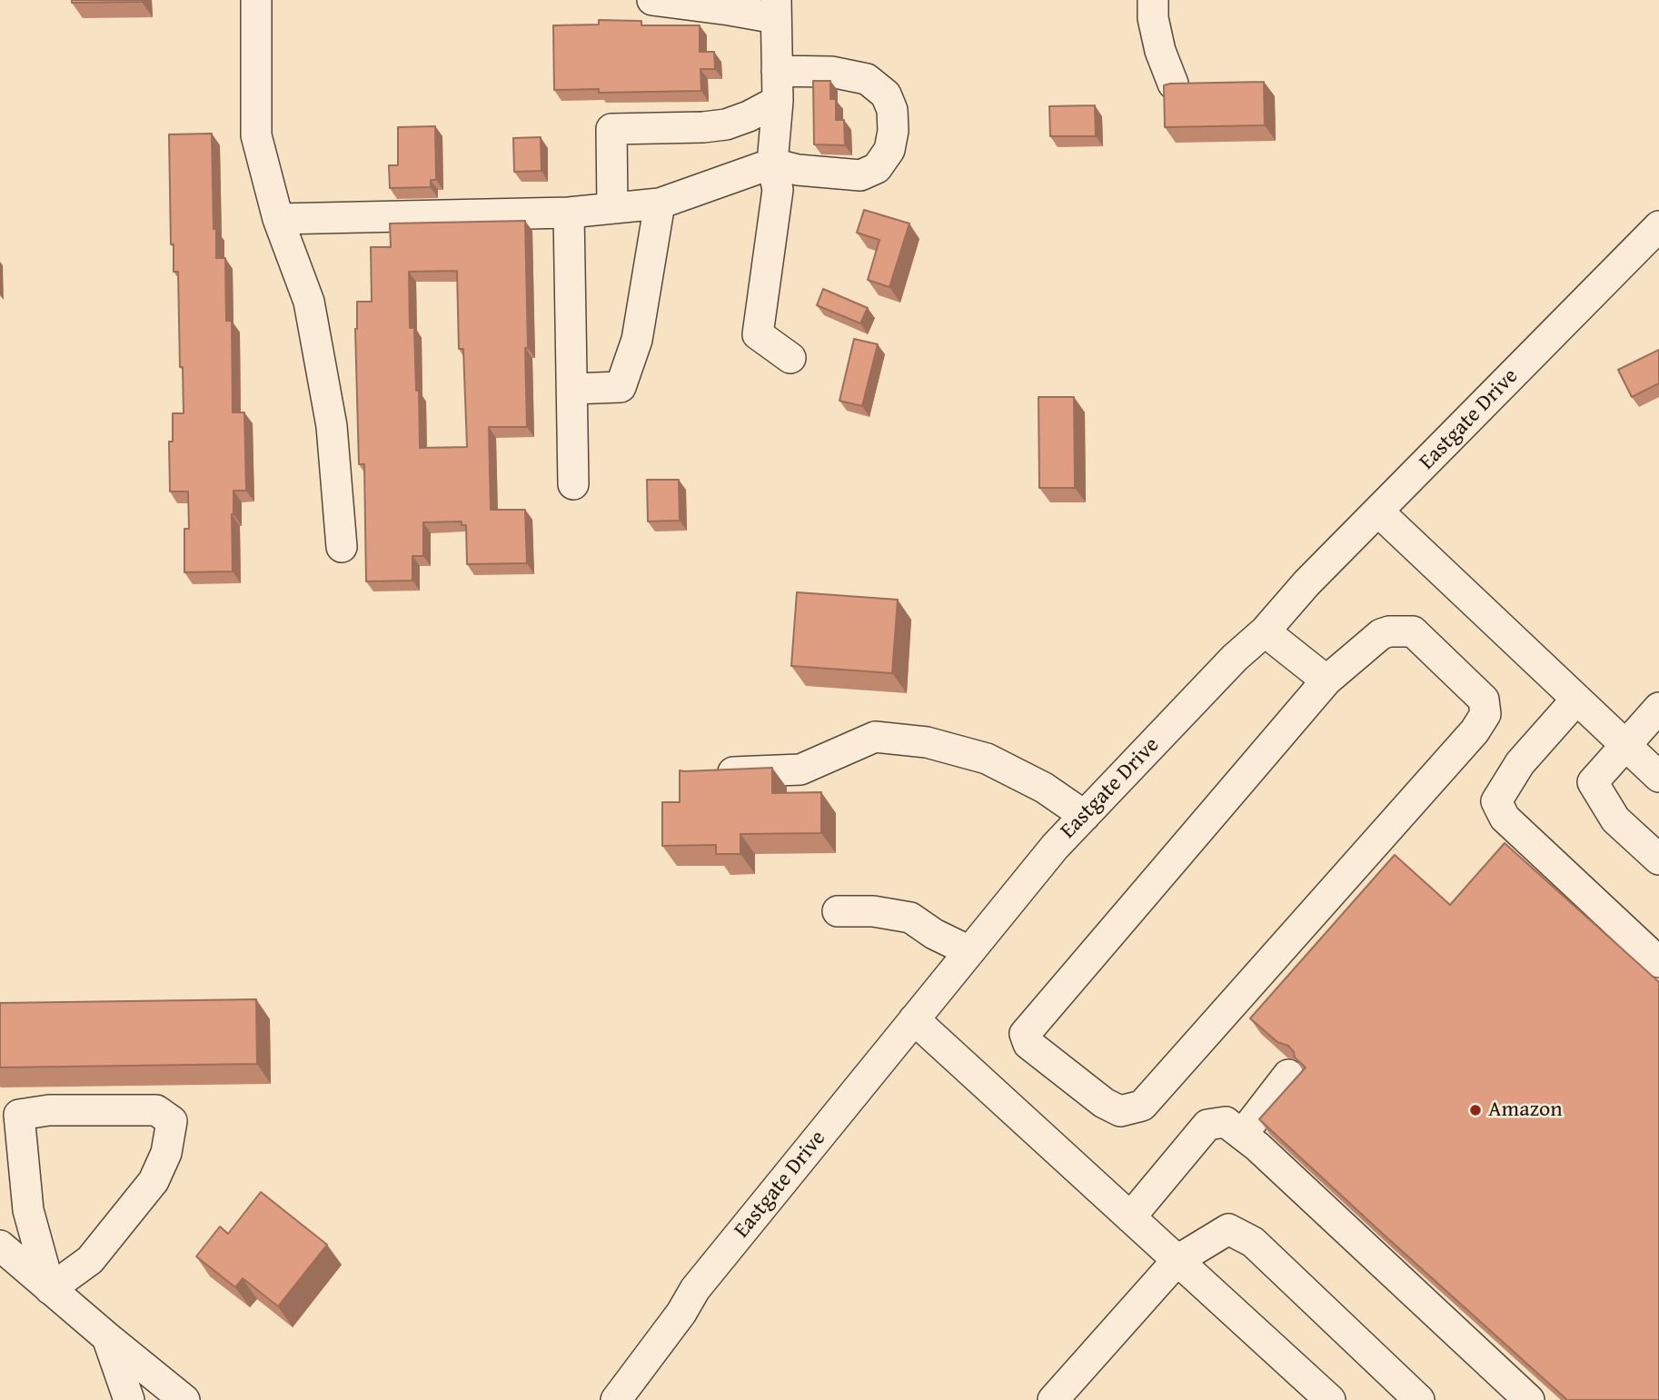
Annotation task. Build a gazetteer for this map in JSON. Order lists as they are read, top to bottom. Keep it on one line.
{"streets":{"street":["Eastgate Drive"]},"places":["Amazon"]}
